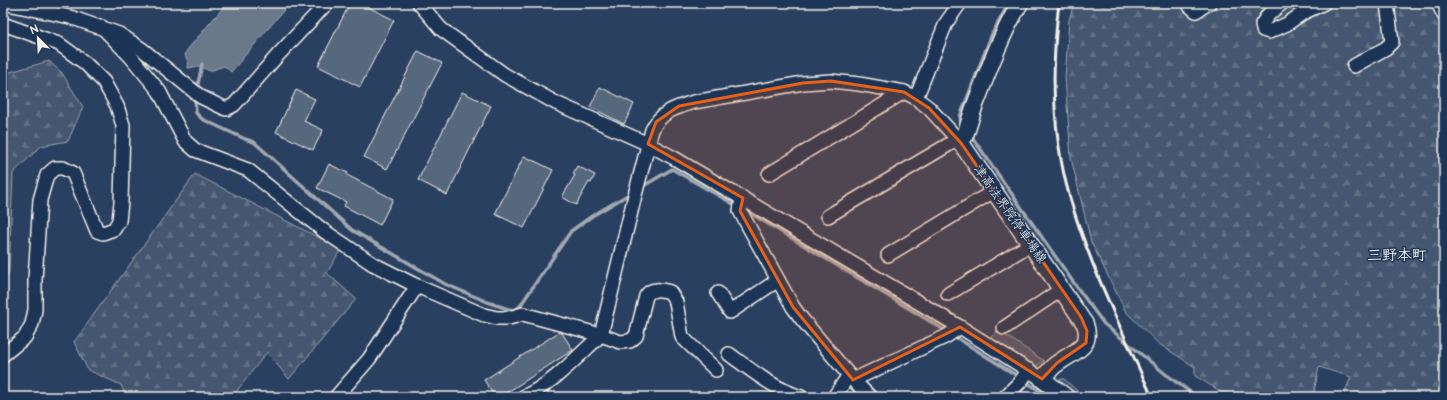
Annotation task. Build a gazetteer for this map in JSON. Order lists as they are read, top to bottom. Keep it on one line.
{"streets":{"main road":["津高法界院停車場線"]},"districts":["三野本町"],"north":"top left"}
